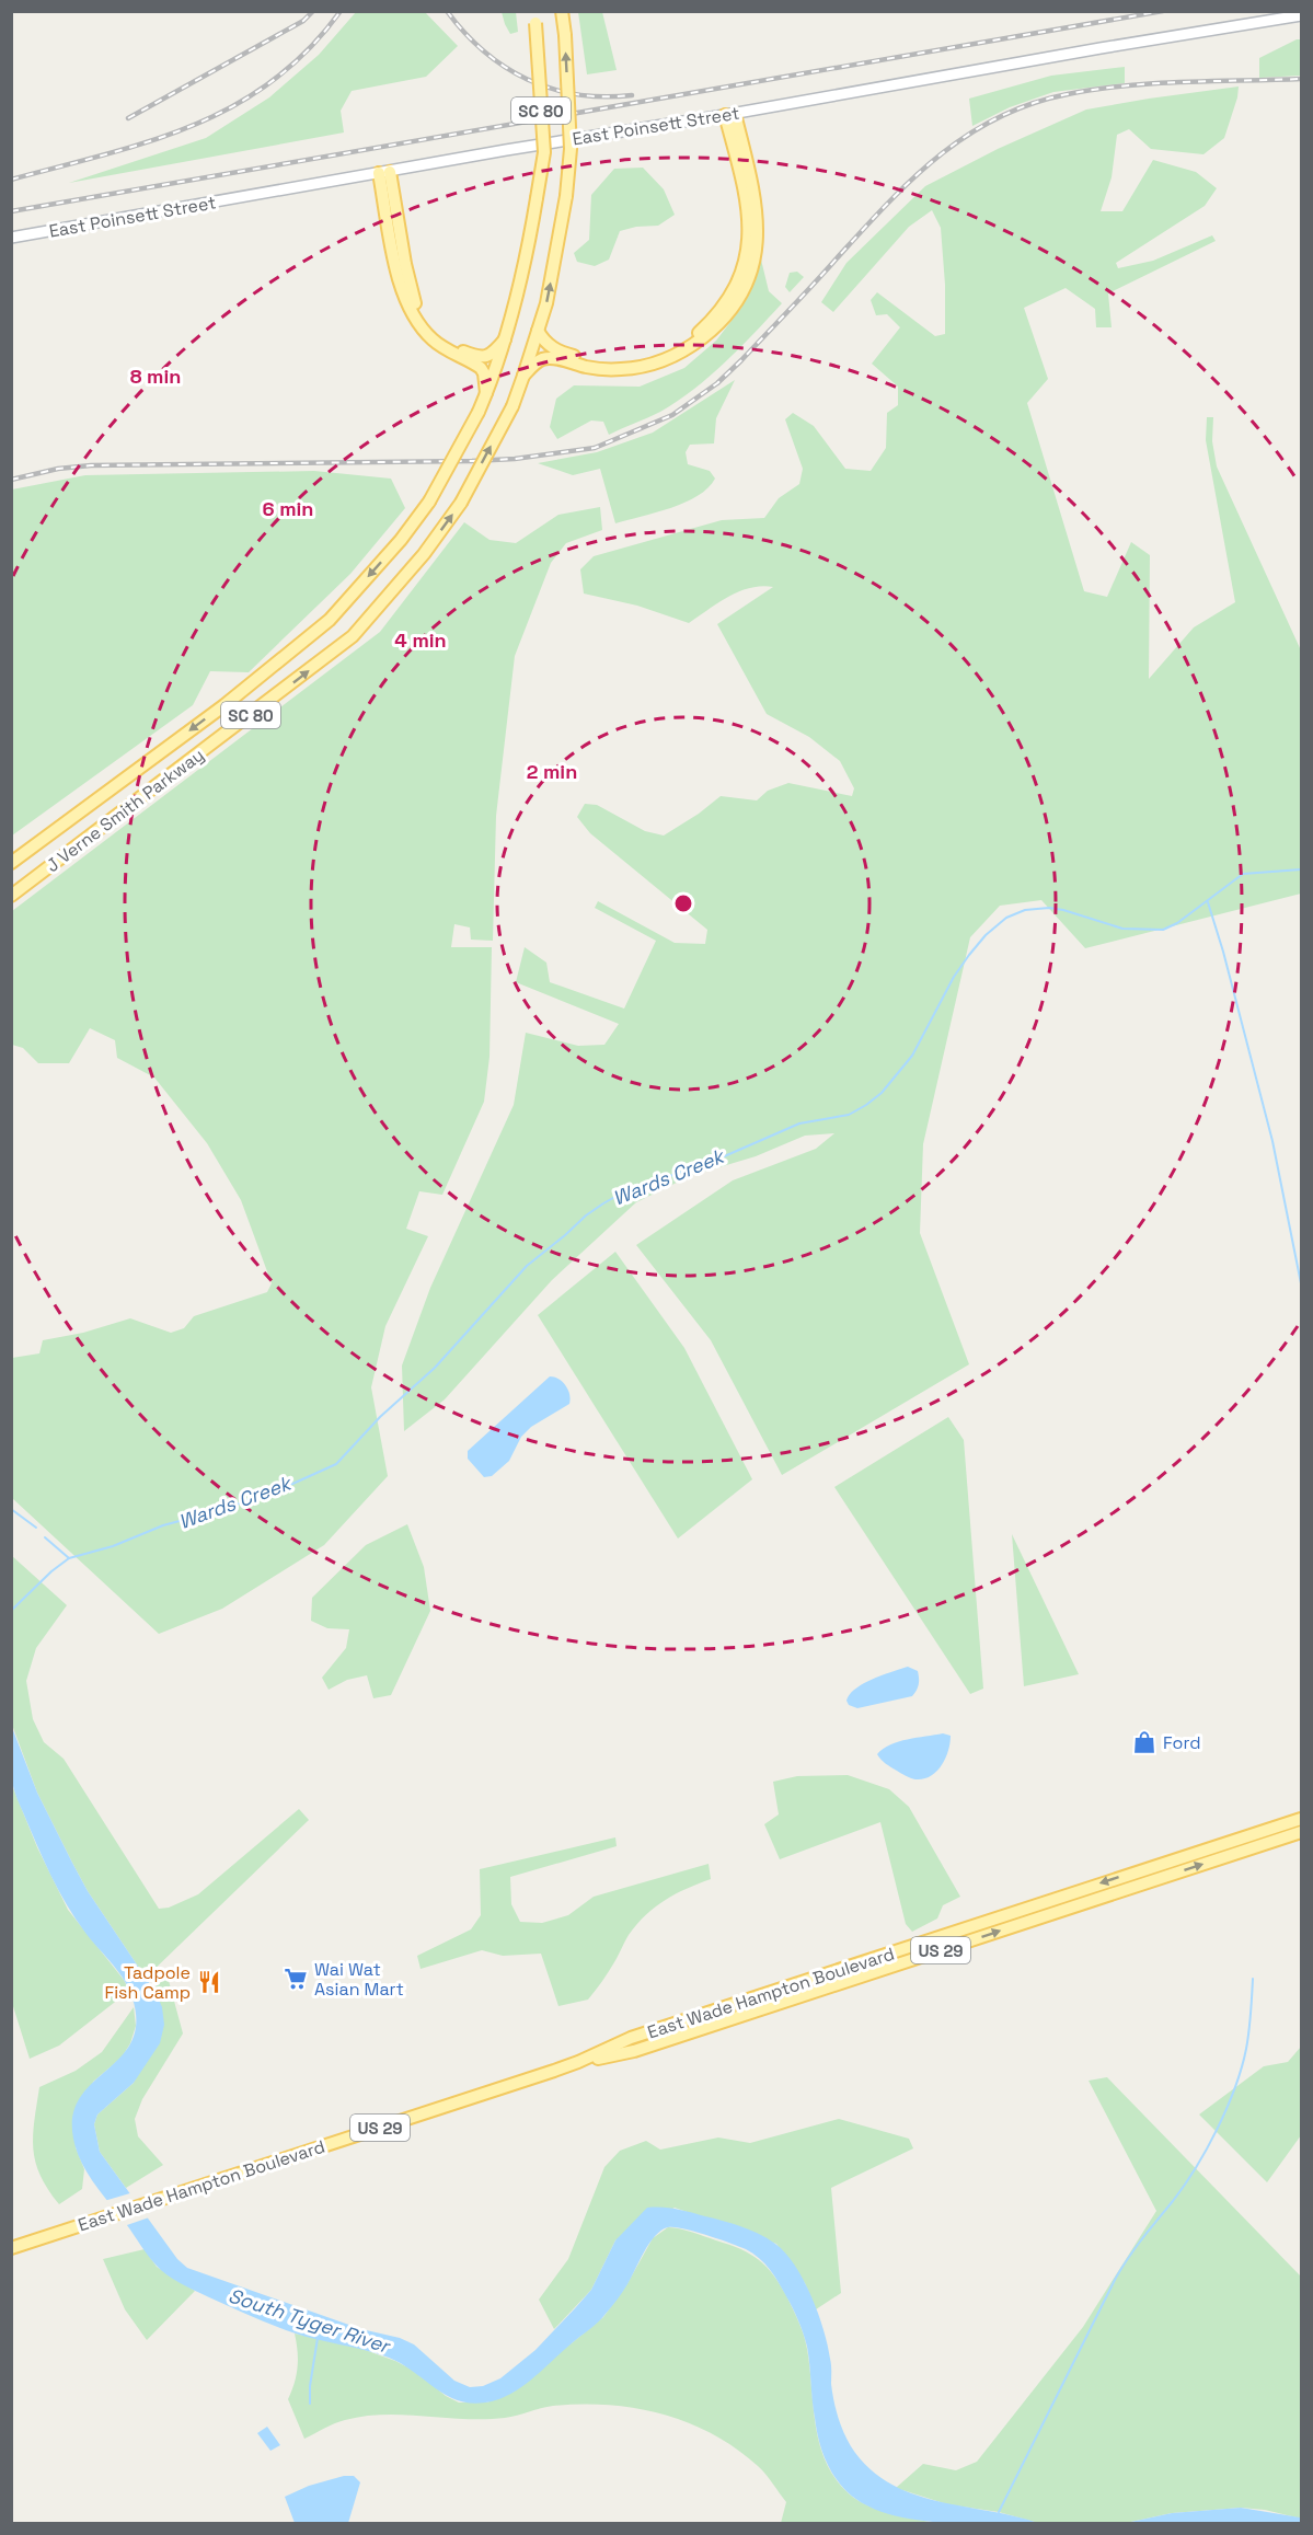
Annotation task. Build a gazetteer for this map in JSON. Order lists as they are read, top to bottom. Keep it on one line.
{"streets":{"main road":["SC 80","East Poinsett Street","J Verne Smith Parkway","US 29","East Wade Hampton Boulevard"]},"water":["Wards Creek","South Tyger River"],"places":{"shop":["Ford"],"supermarket":["Wai Wat Asian Mart"],"restaurant":["Tadpole Fish Camp"]},"rings":["8 min","6 min","4 min","2 min"]}
